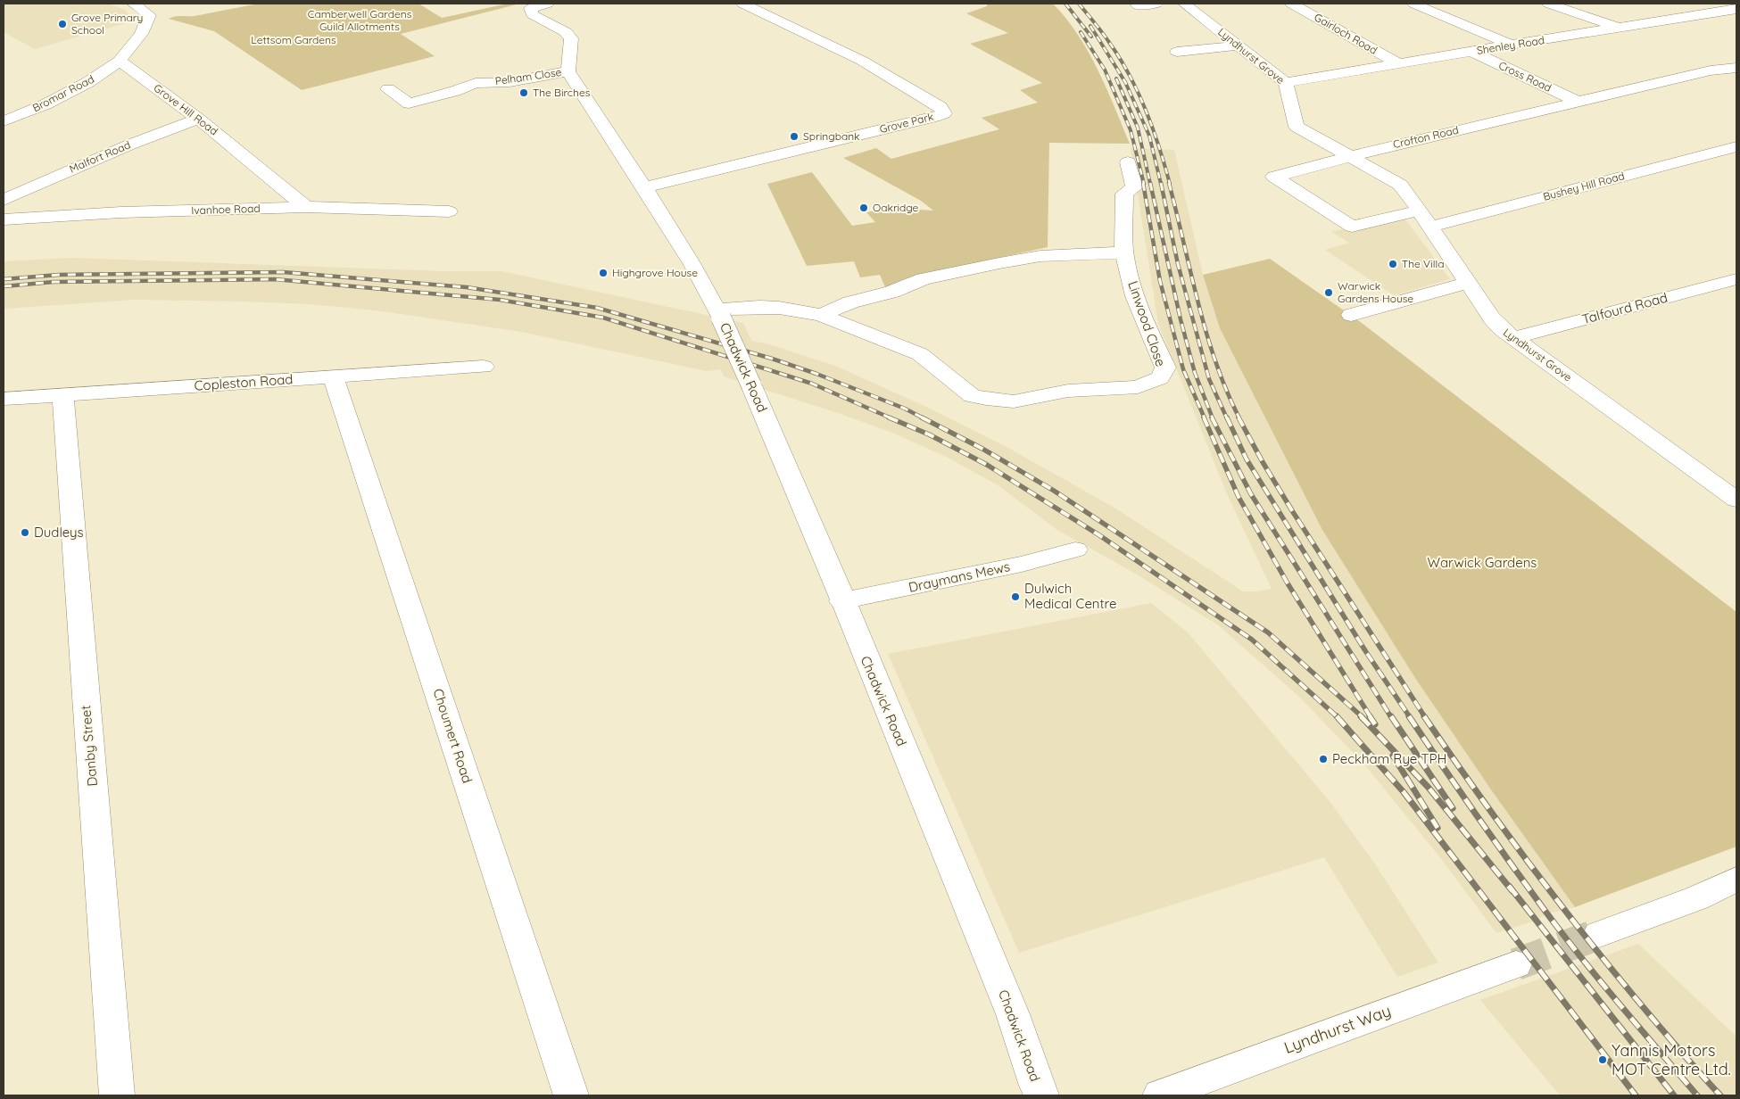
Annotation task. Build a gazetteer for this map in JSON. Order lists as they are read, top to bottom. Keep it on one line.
{"streets":{"street":["Gairloch Road","Shenley Road","Lyndhurst Grove","Pelham Close","Cross Road","Bromar Road","Grove Hill Road","Grove Park","Crofton Road","Malfort Road","Bushey Hill Road","Ivanhoe Road","Talfourd Road","Linwood Close","Chadwick Road","Copleston Road","Draymans Mews","Choumert Road","Danby Street","Lyndhurst Way"]},"crossings":[["Gairloch Road","Shenley Road"],["Shenley Road","Lyndhurst Grove"],["Shenley Road","Cross Road"],["Lyndhurst Grove","Crofton Road"],["Lyndhurst Grove","Bushey Hill Road"],["Lyndhurst Grove","Talfourd Road"],["Cross Road","Crofton Road"],["Bromar Road","Grove Hill Road"],["Grove Hill Road","Malfort Road"],["Grove Hill Road","Ivanhoe Road"],["Linwood Close","Chadwick Road"],["Chadwick Road","Draymans Mews"],["Copleston Road","Choumert Road"],["Copleston Road","Danby Street"]],"parks":["Camberwell Gardens Guild Allotments","Lettsom Gardens","Warwick Gardens"],"places":["Grove Primary School","The Birches","Springbank","Oakridge","The Villa","Highgrove House","Warwick Gardens House","Dudleys","Dulwich Medical Centre","Peckham Rye TPH","Yannis Motors MOT Centre Ltd."]}
